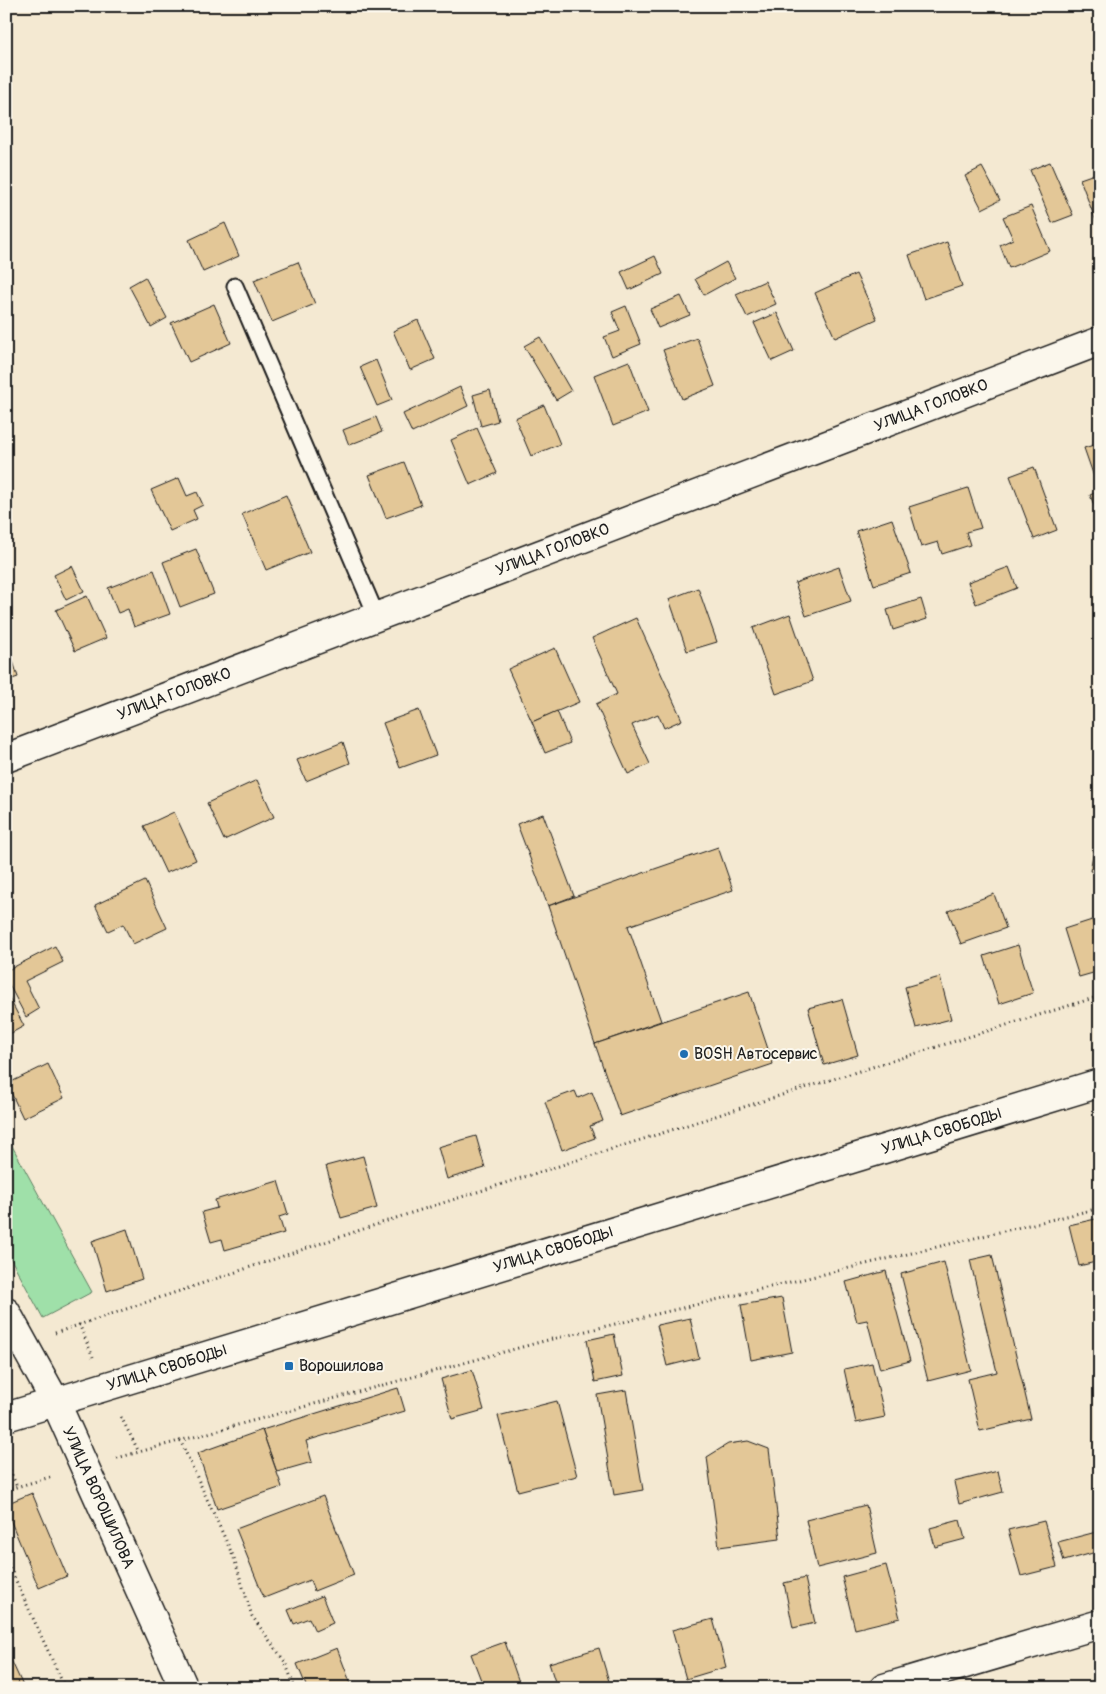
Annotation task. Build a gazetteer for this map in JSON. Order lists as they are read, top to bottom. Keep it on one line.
{"streets":{"street":["УЛИЦА ГОЛОВКО","УЛИЦА СВОБОДЫ","УЛИЦА ВОРОШИЛОВА"]},"crossings":[["УЛИЦА СВОБОДЫ","УЛИЦА ВОРОШИЛОВА"]],"places":{"other":["BOSH Автосервис"],"transit":["Ворошилова"]}}
